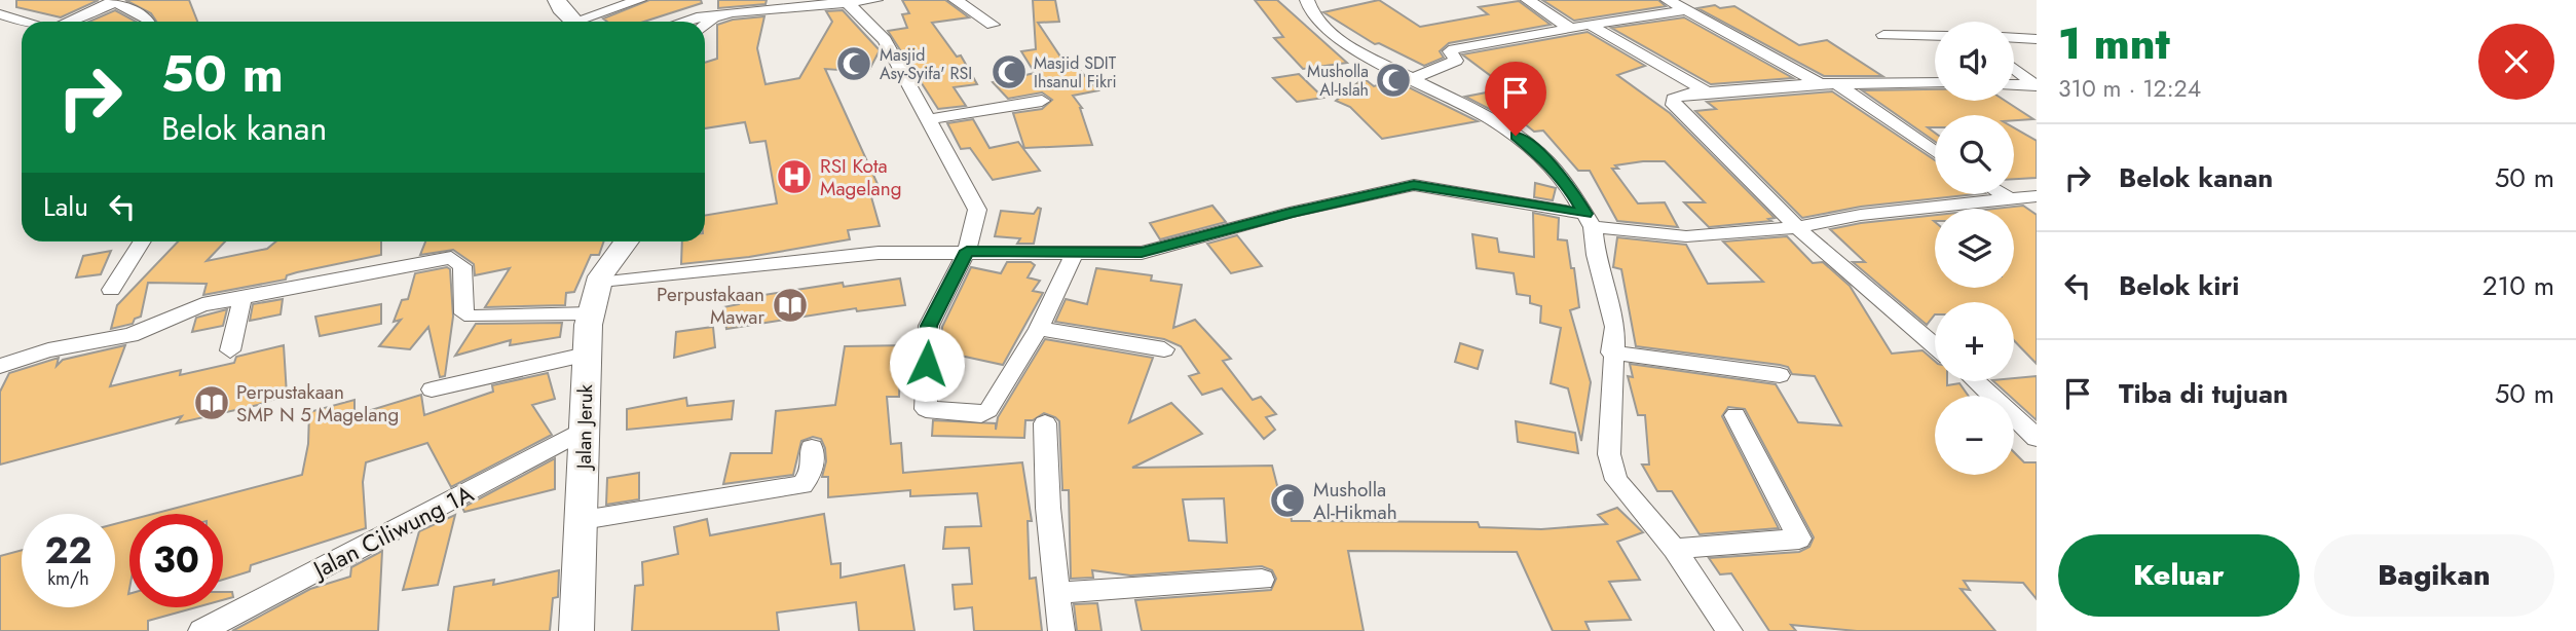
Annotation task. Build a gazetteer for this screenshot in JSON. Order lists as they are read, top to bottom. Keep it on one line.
{"streets":{"main road":["Jalan Jeruk"],"street":["Jalan Ciliwung 1A"]},"crossings":[["Jalan Jeruk","Jalan Ciliwung 1A"]],"places":{"mosque":["Masjid Asy-Syifa' RSI","Masjid SDIT Ihsanul Fikri","Musholla Al-Islah","Musholla Al-Hikmah"],"hospital":["RSI Kota Magelang"],"library":["Perpustakaan Mawar","Perpustakaan SMP N 5 Magelang"]},"page":{"heading":["1 mnt","310 m · 12:24"],"map_buttons":["+","−"],"turn":["50 m","Belok kanan"],"list":[{"name":"Belok kanan","value":"50 m"},{"name":"Belok kiri","value":"210 m"},{"name":"Tiba di tujuan","value":"50 m"}],"then":"Lalu","speed":"22 km/h","limit":"30","buttons":["Keluar","Bagikan"]}}
